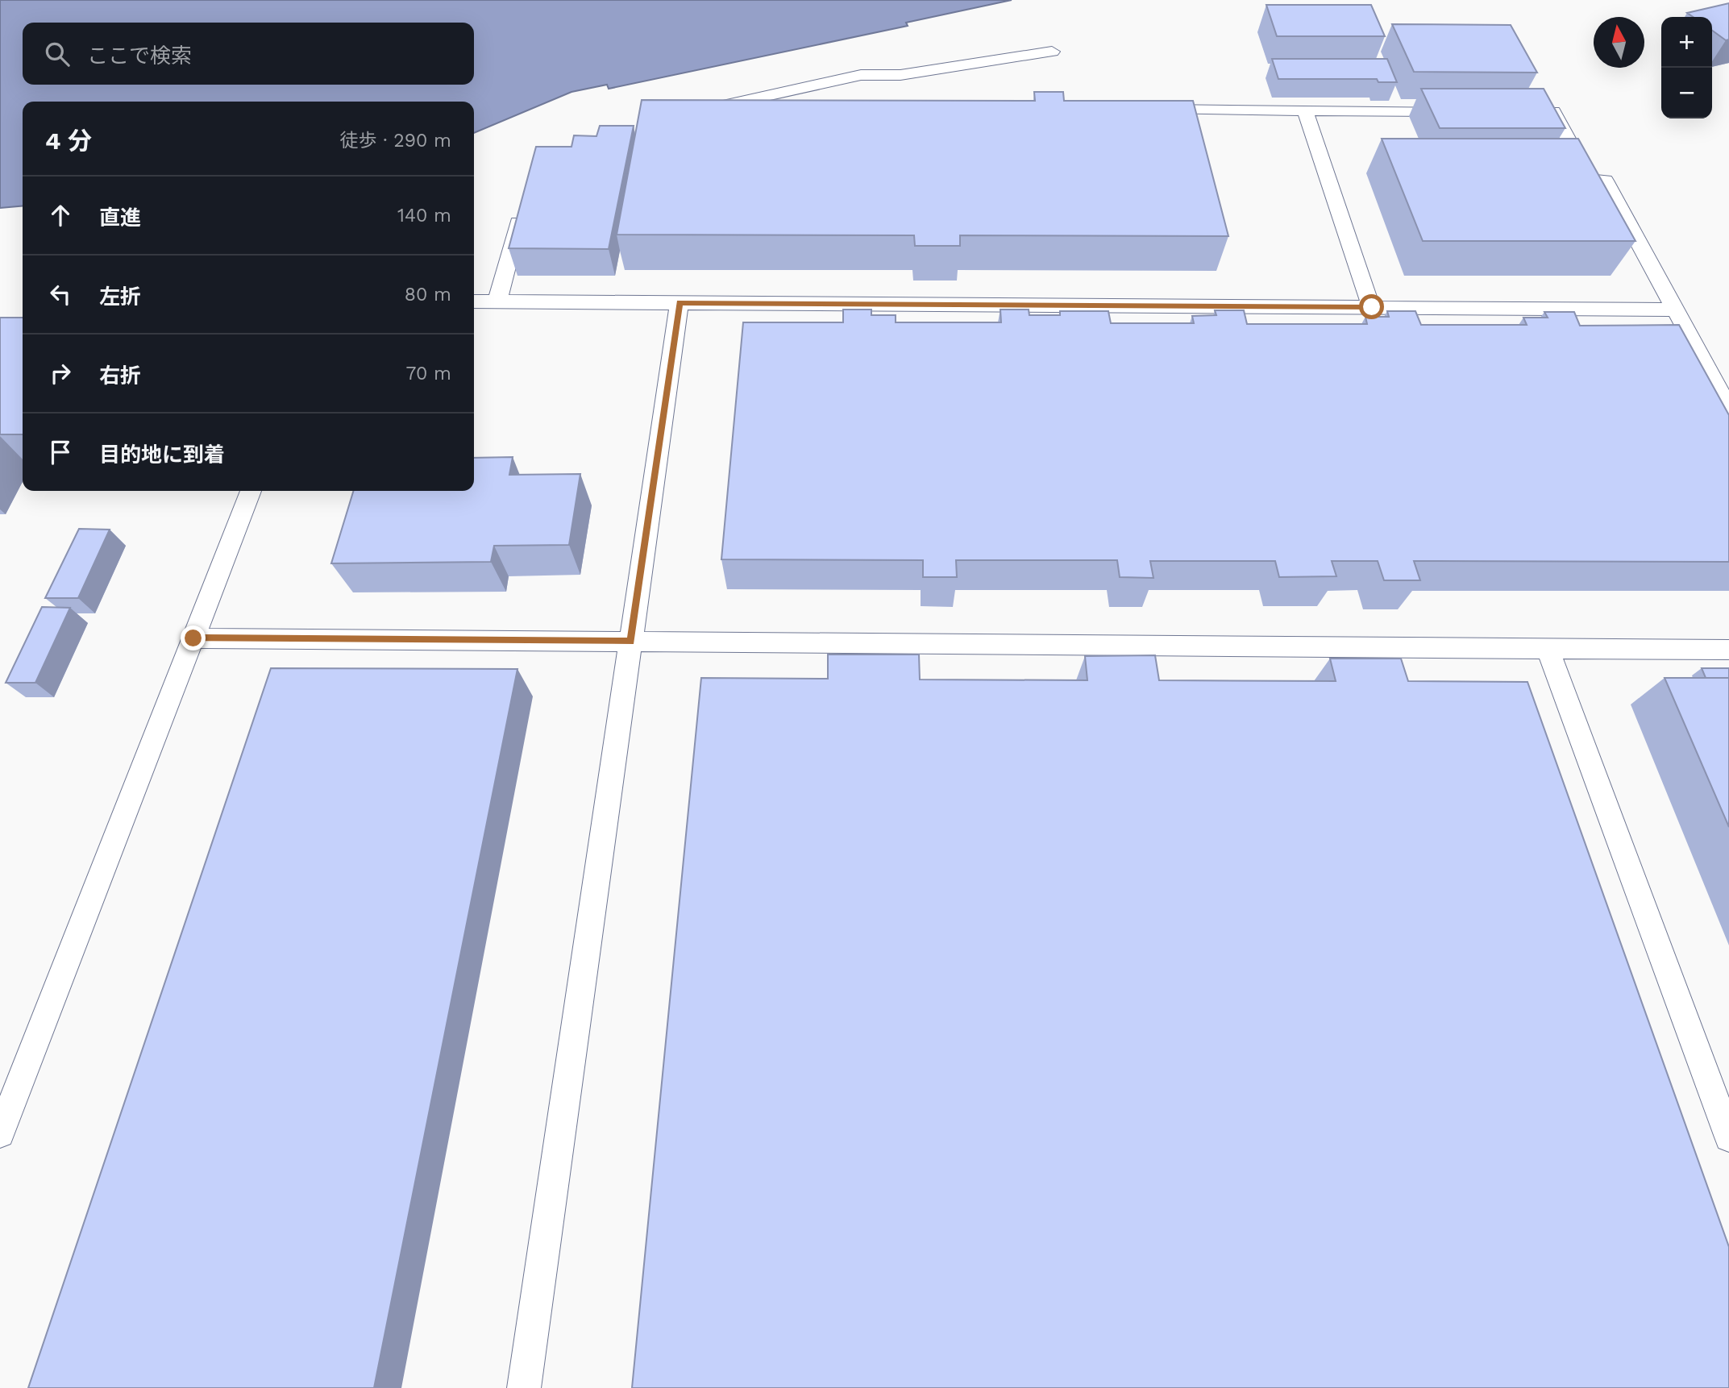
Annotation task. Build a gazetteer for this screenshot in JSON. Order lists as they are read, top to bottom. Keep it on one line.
{"north":"top","page":{"map_buttons":["+","−"],"search":"ここで検索","heading":["4 分","徒歩 · 290 m"],"list":[["直進","140 m"],["左折","80 m"],["右折","70 m"],"目的地に到着"]}}
